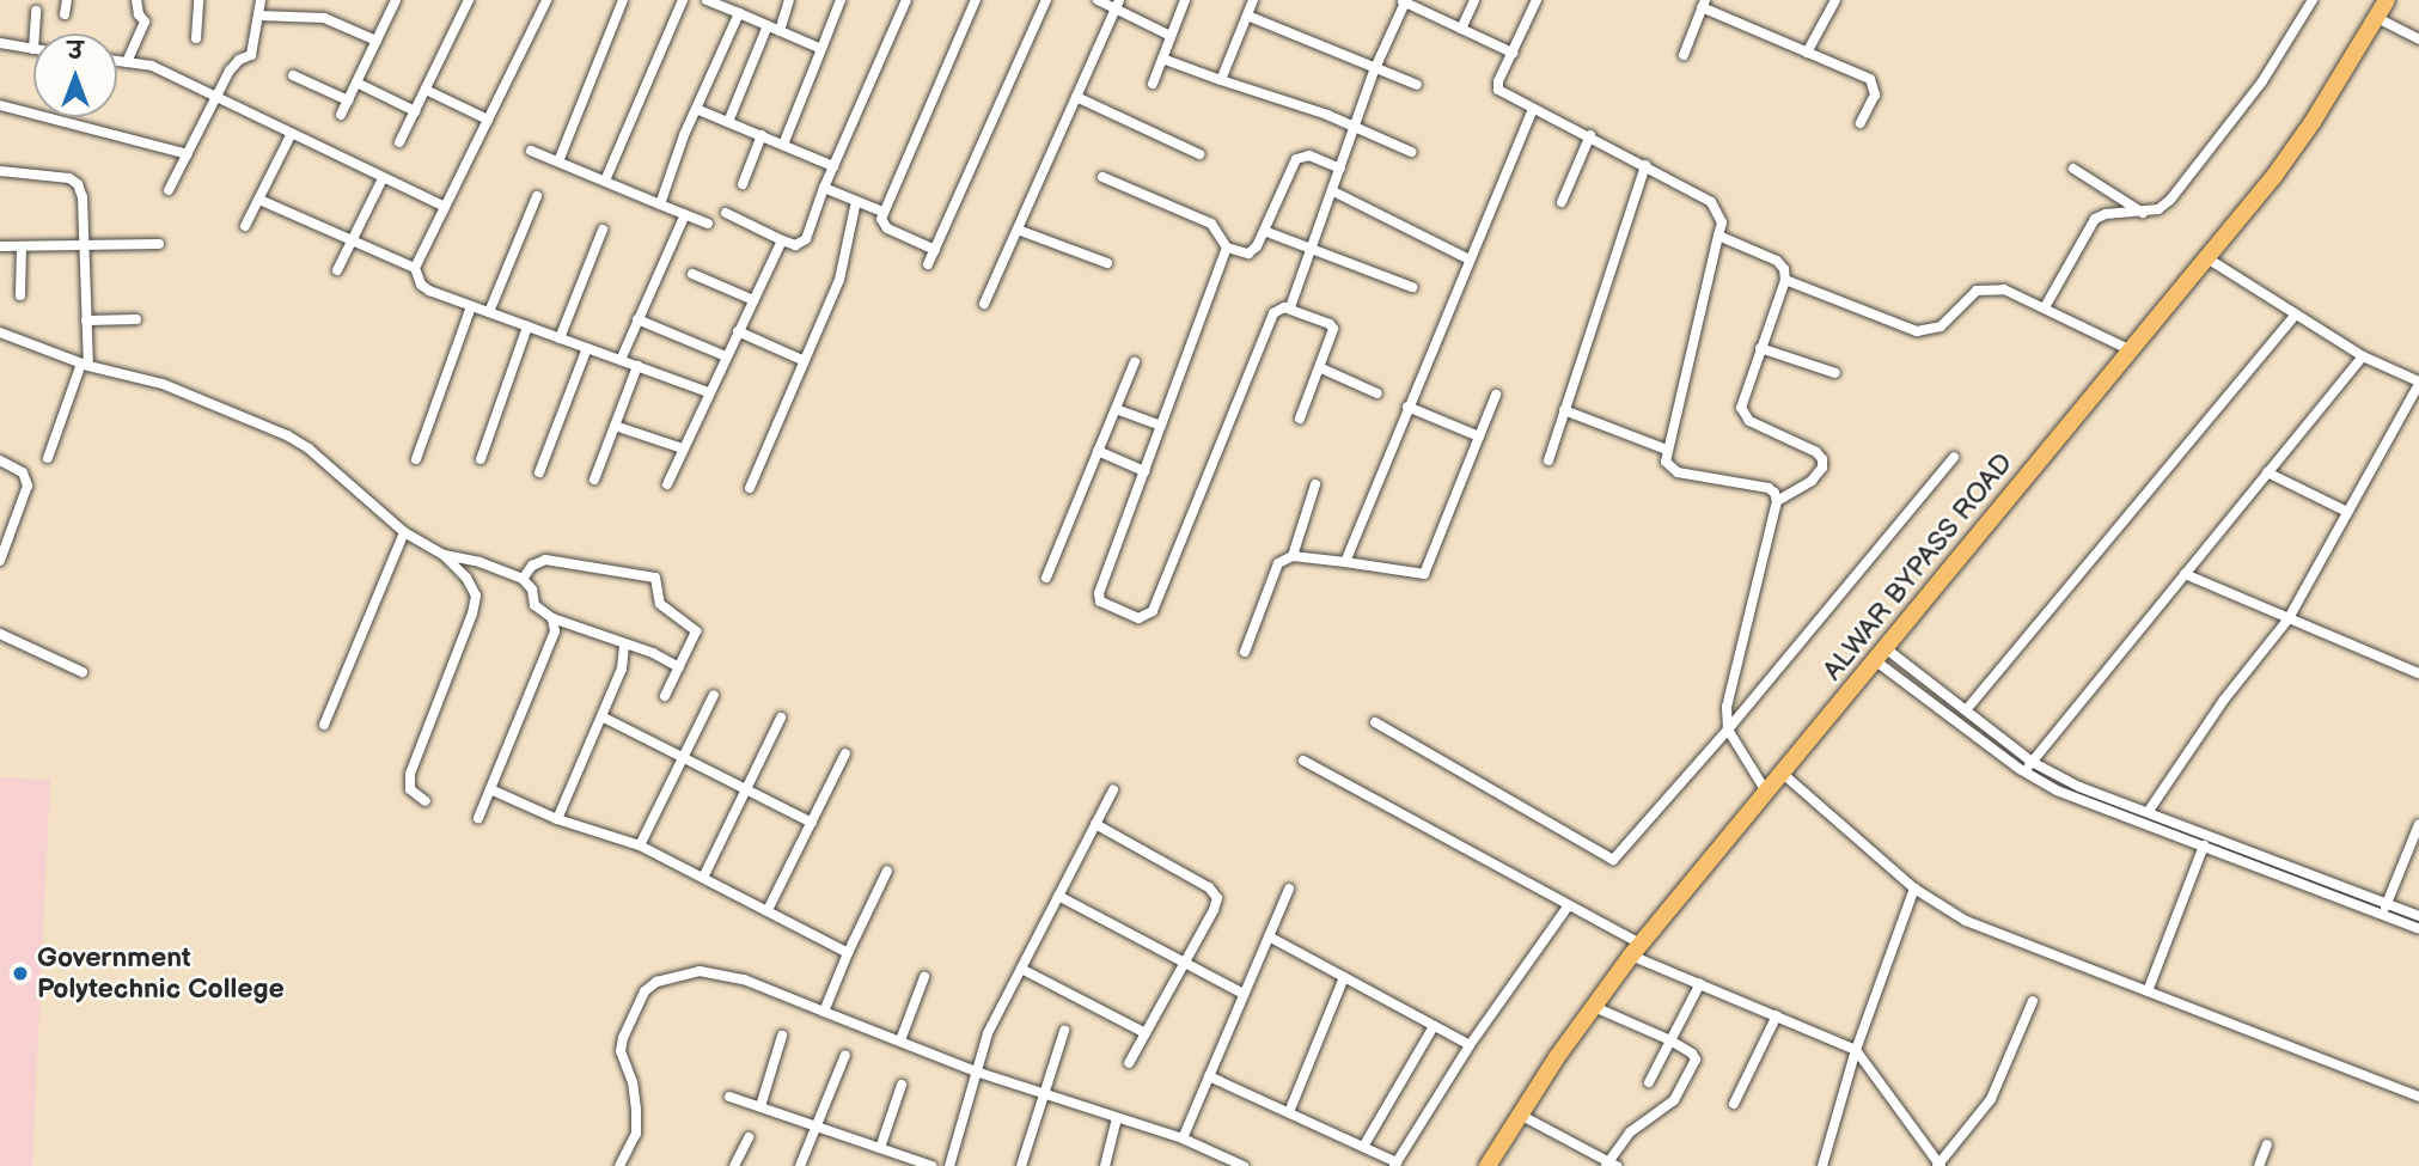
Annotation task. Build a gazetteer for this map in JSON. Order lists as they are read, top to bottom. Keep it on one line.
{"streets":{"highway":["ALWAR BYPASS ROAD"]},"places":["Government Polytechnic College"],"north":"top"}
